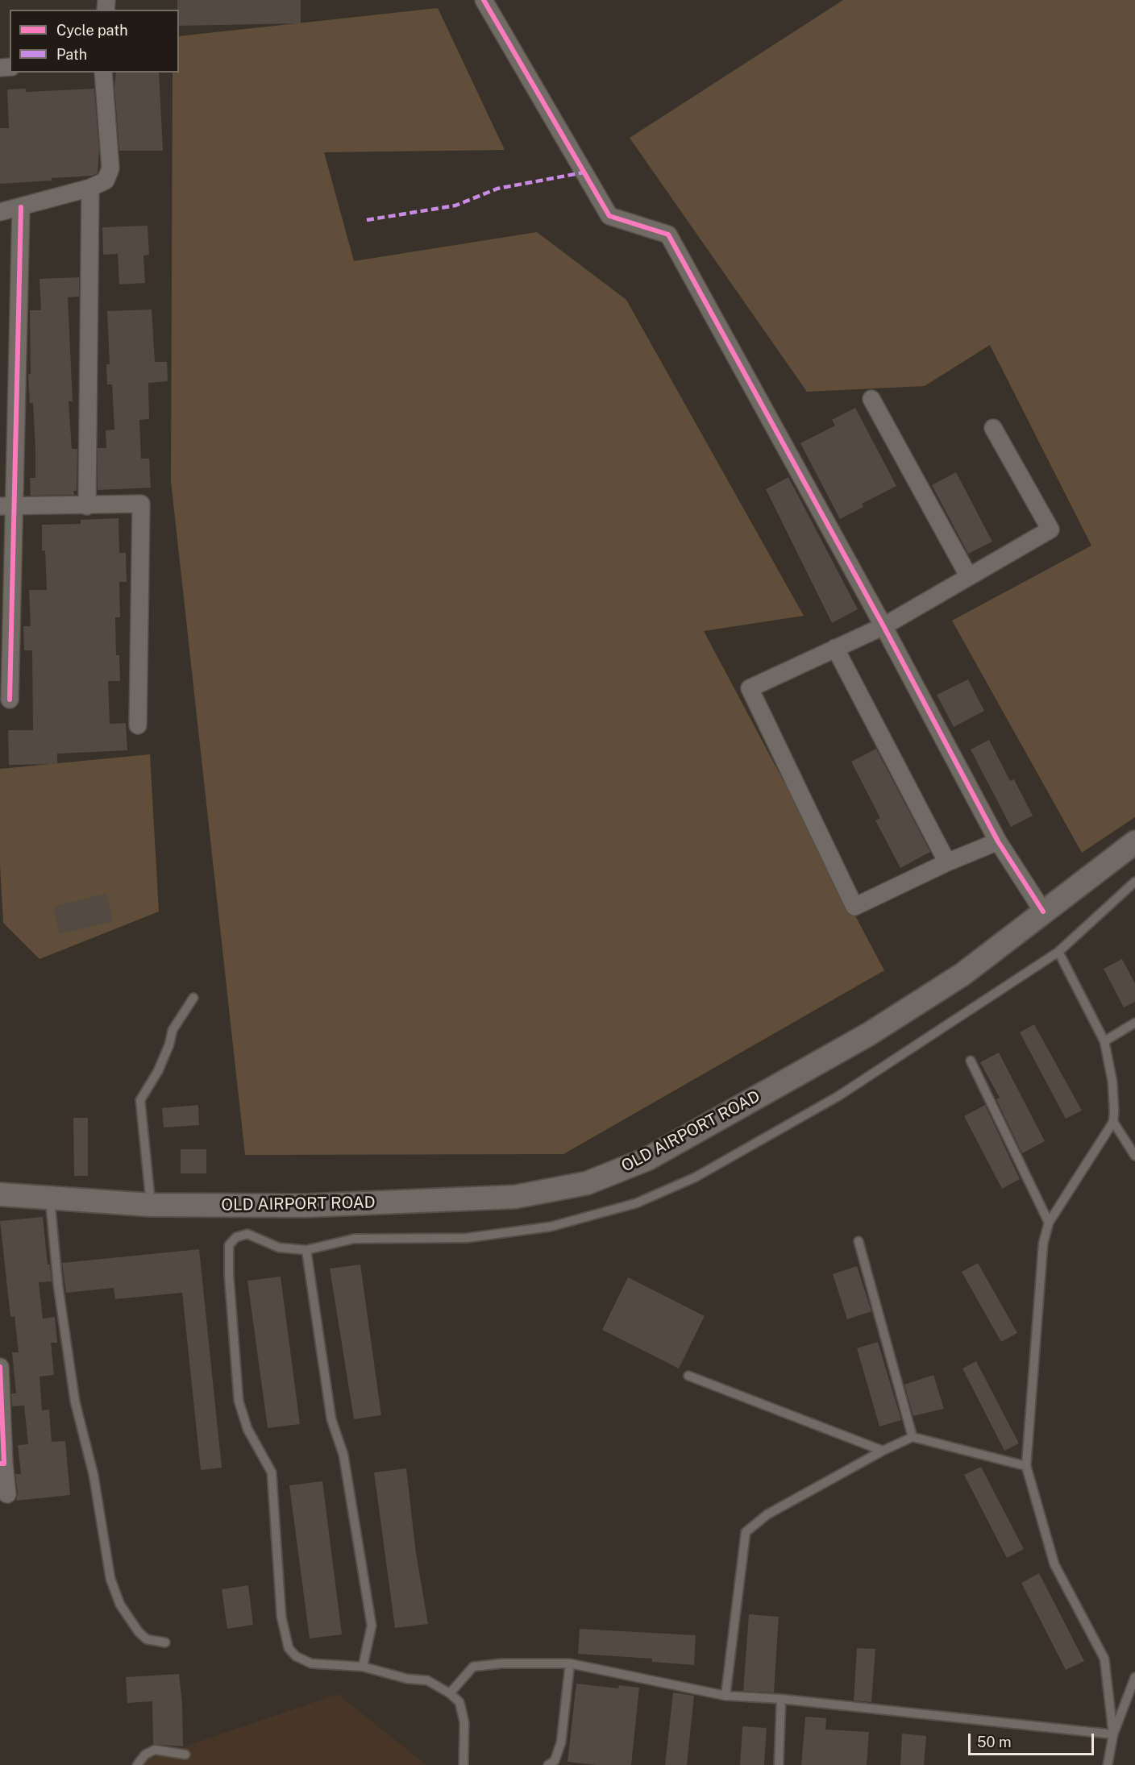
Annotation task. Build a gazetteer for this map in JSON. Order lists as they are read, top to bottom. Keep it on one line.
{"streets":{"main road":["OLD AIRPORT ROAD"]},"legend":["Cycle path","Path"],"scale_bar":"50 m"}
